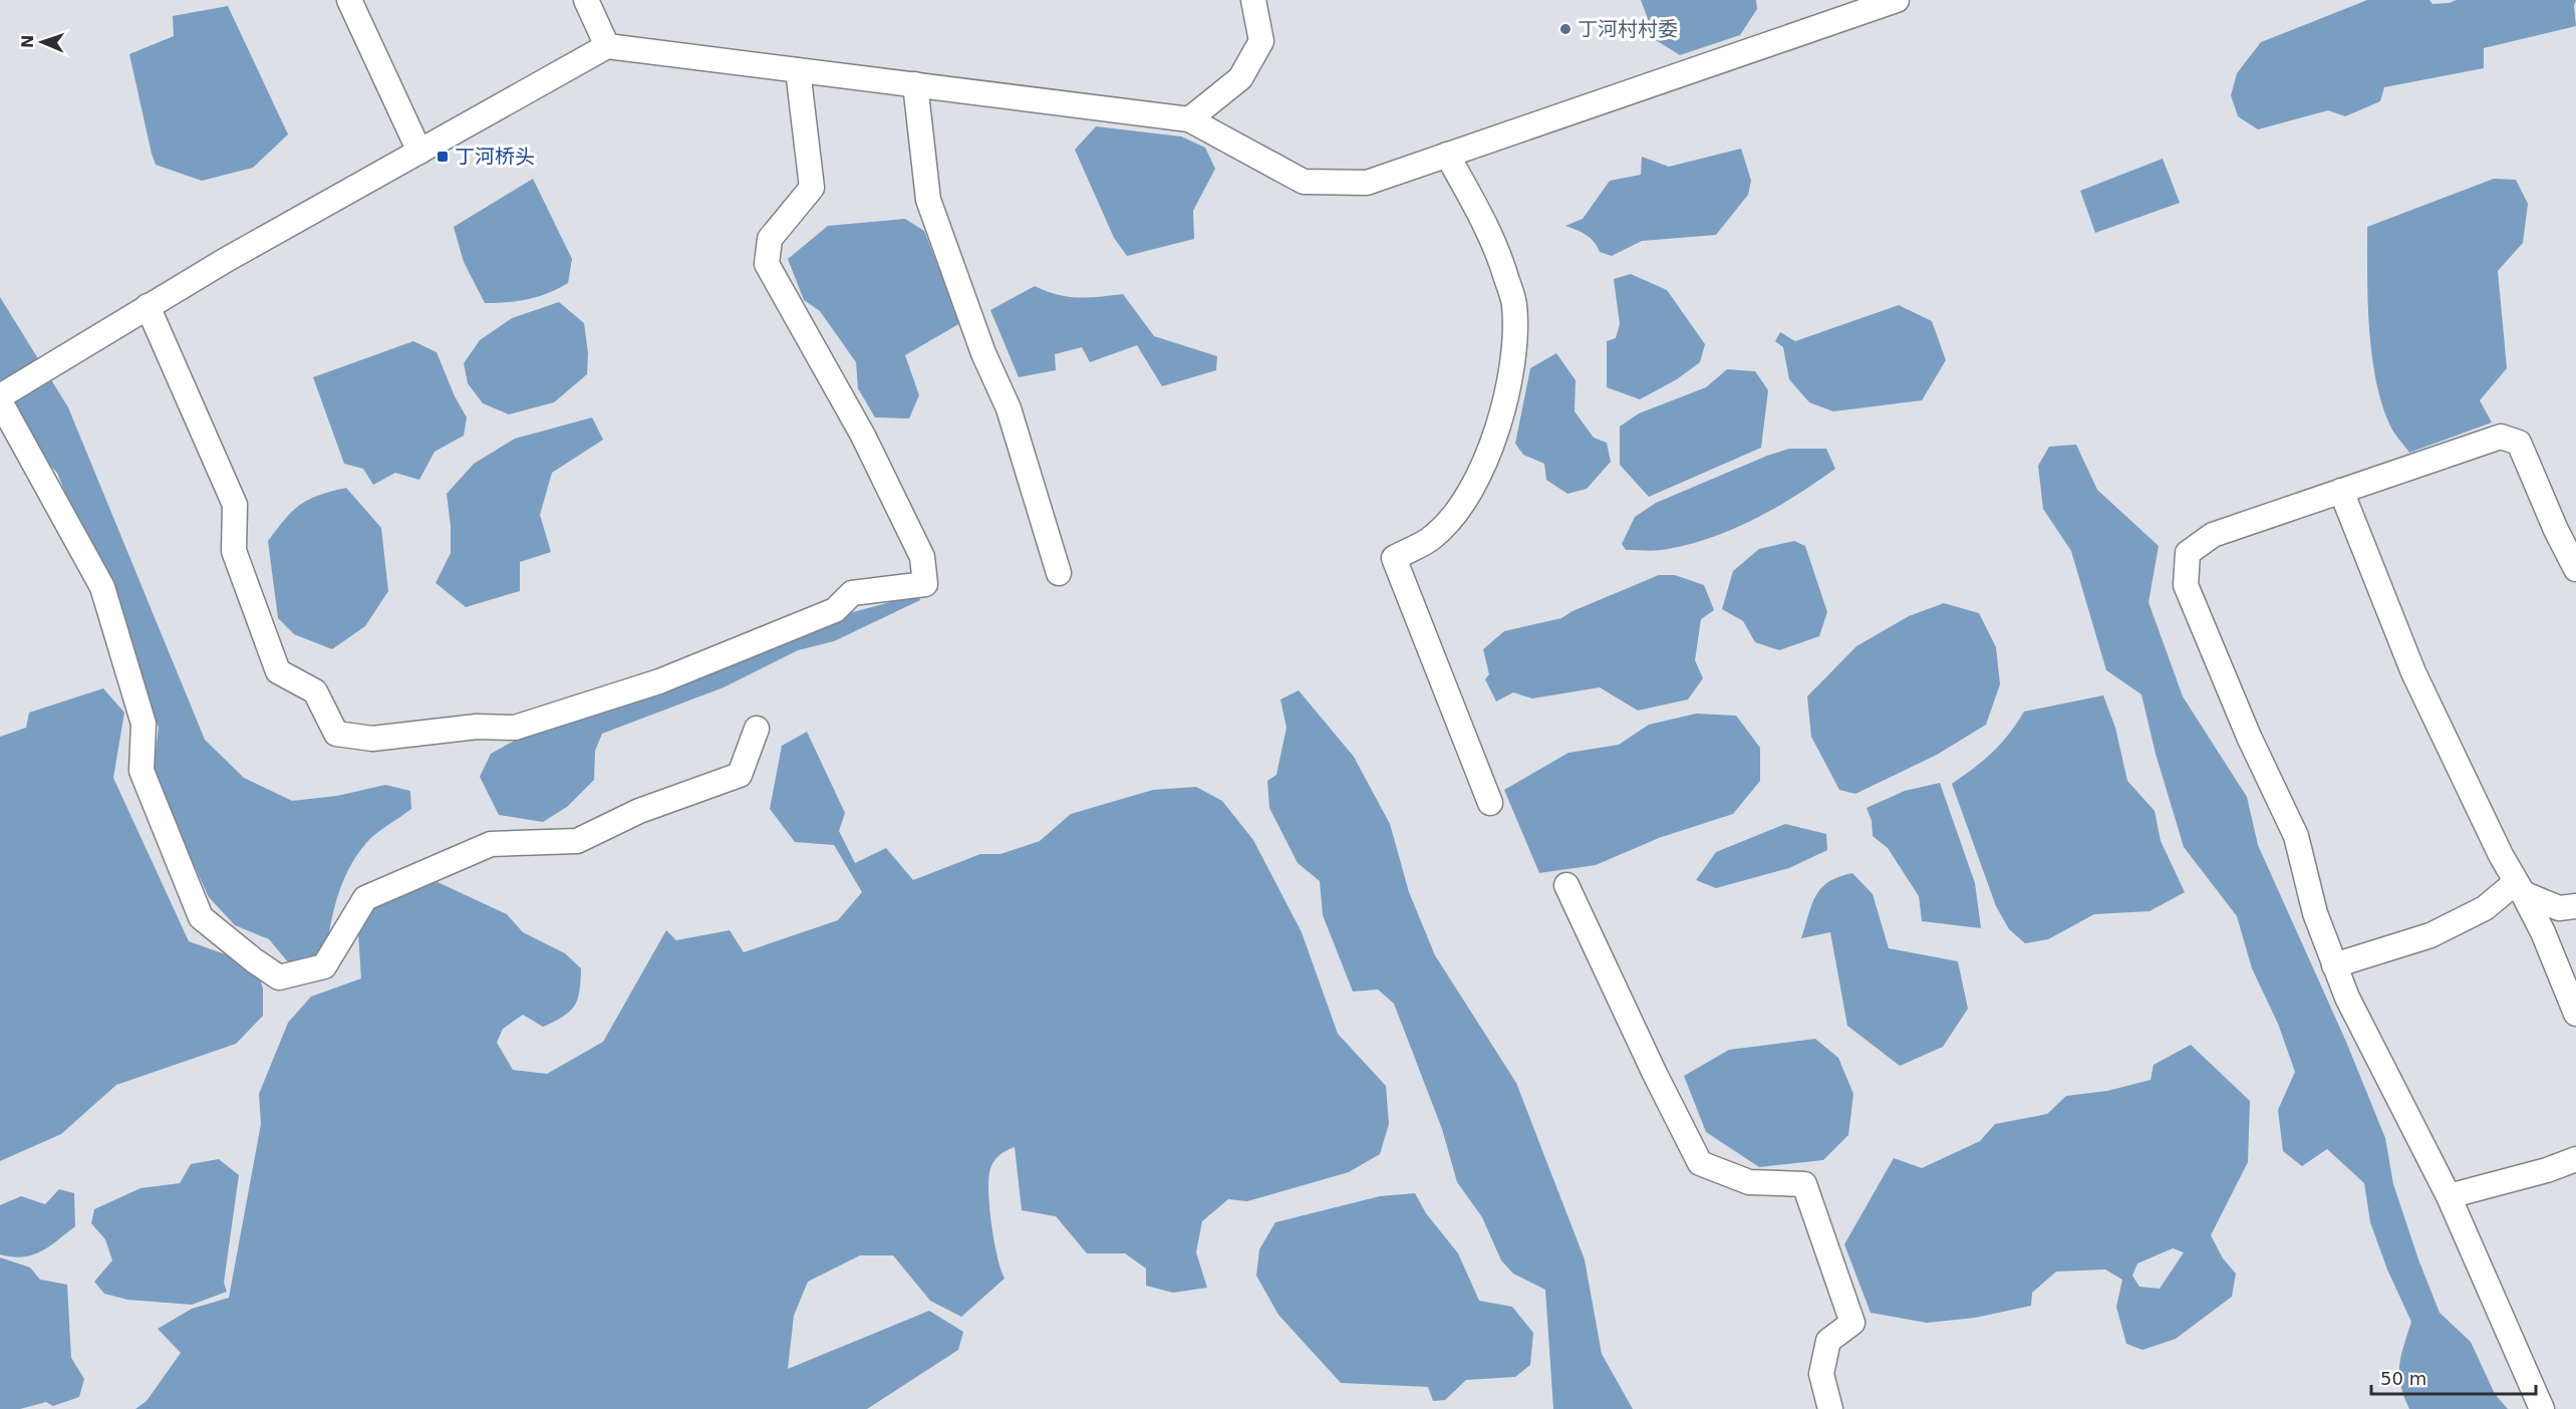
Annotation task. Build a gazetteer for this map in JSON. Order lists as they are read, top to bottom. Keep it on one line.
{"places":{"other":["丁河村村委"],"transit":["丁河桥头"]},"scale_bar":"50 m","north":"left"}
